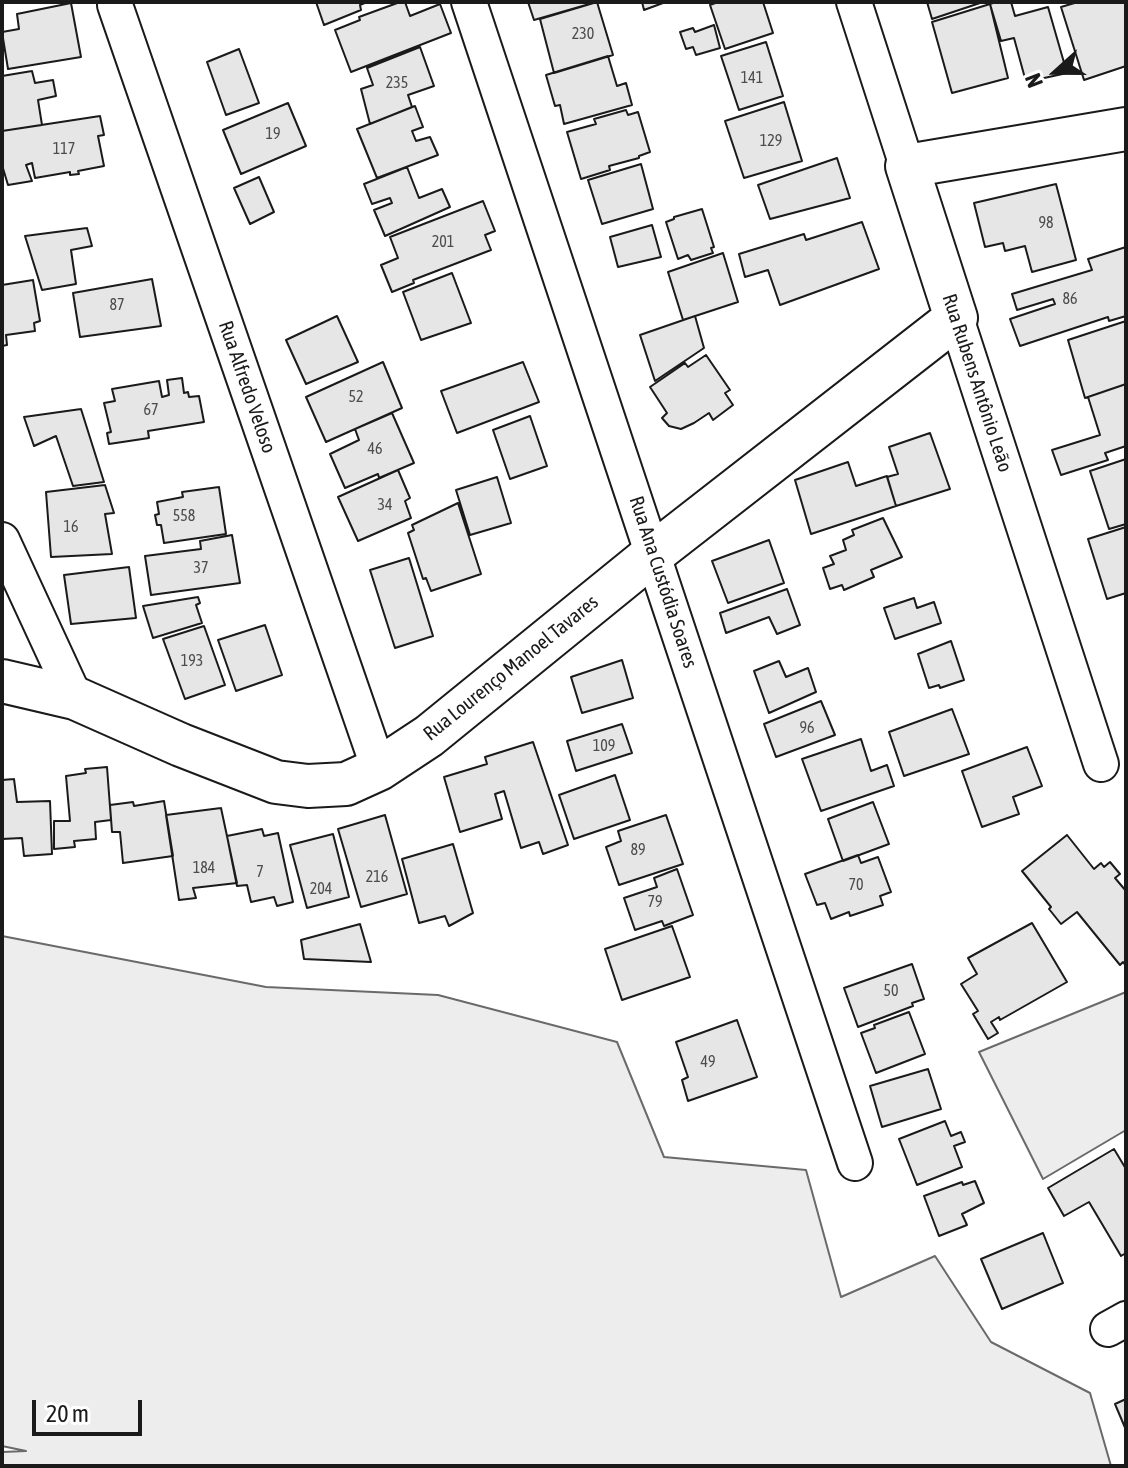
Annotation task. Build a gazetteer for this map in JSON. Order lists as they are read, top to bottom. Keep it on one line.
{"streets":{"street":["Rua Rubens Antônio Leão","Rua Alfredo Veloso","Rua Ana Custódia Soares","Rua Lourenço Manoel Tavares"]},"crossings":[["Rua Rubens Antônio Leão","Rua Lourenço Manoel Tavares"],["Rua Alfredo Veloso","Rua Lourenço Manoel Tavares"],["Rua Ana Custódia Soares","Rua Lourenço Manoel Tavares"]],"house_numbers":["230","141","235","19","129","117","98","201","86","87","52","67","46","34","558","16","37","193","96","109","89","184","7","216","70","204","79","50","49"],"scale_bar":"20 m","north":"left"}
